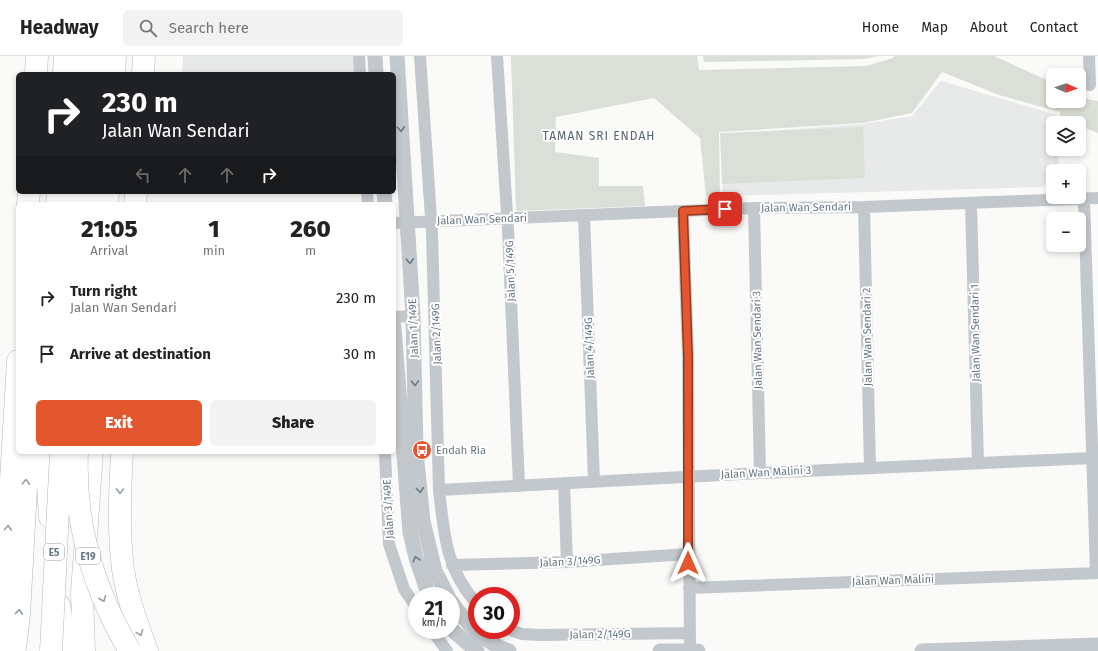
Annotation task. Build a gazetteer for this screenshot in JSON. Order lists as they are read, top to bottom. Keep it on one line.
{"streets":{"highway":["E5","E19"],"street":["Jalan Wan Sendari","Jalan 5/149G","Jalan 1/149E","Jalan Wan Sendari 1","Jalan 2/149G","Jalan Wan Sendari 2","Jalan Wan Sendari 3","Jalan 4/149G","Jalan Wan Malini 3","Jalan 3/149E","Jalan 3/149G","Jalan Wan Malini"]},"crossings":[["Jalan Wan Sendari","Jalan 5/149G"],["Jalan Wan Sendari","Jalan 1/149E"],["Jalan Wan Sendari","Jalan Wan Sendari 1"],["Jalan Wan Sendari","Jalan 2/149G"],["Jalan Wan Sendari","Jalan Wan Sendari 2"],["Jalan Wan Sendari","Jalan Wan Sendari 3"],["Jalan Wan Sendari","Jalan 4/149G"],["Jalan 5/149G","Jalan Wan Malini 3"],["Jalan Wan Sendari 1","Jalan Wan Malini 3"],["Jalan 2/149G","Jalan Wan Malini 3"],["Jalan 2/149G","Jalan 3/149G"],["Jalan Wan Sendari 2","Jalan Wan Malini 3"],["Jalan Wan Sendari 3","Jalan Wan Malini 3"],["Jalan 4/149G","Jalan Wan Malini 3"]],"districts":["TAMAN SRI ENDAH"],"places":{"bus stop":["Endah Ria"]},"north":"right","page":{"header":"Headway","search":"Search here","nav":["Home","Map","About","Contact"],"map_buttons":["+","−"],"turn":["230 m","Jalan Wan Sendari"],"eta":["21:05","Arrival","1","min","260","m"],"list":[{"name":"Turn right","note":"Jalan Wan Sendari","value":"230 m"},{"name":"Arrive at destination","value":"30 m"}],"buttons":["Exit","Share"],"speed":"21 km/h","limit":"30"}}
